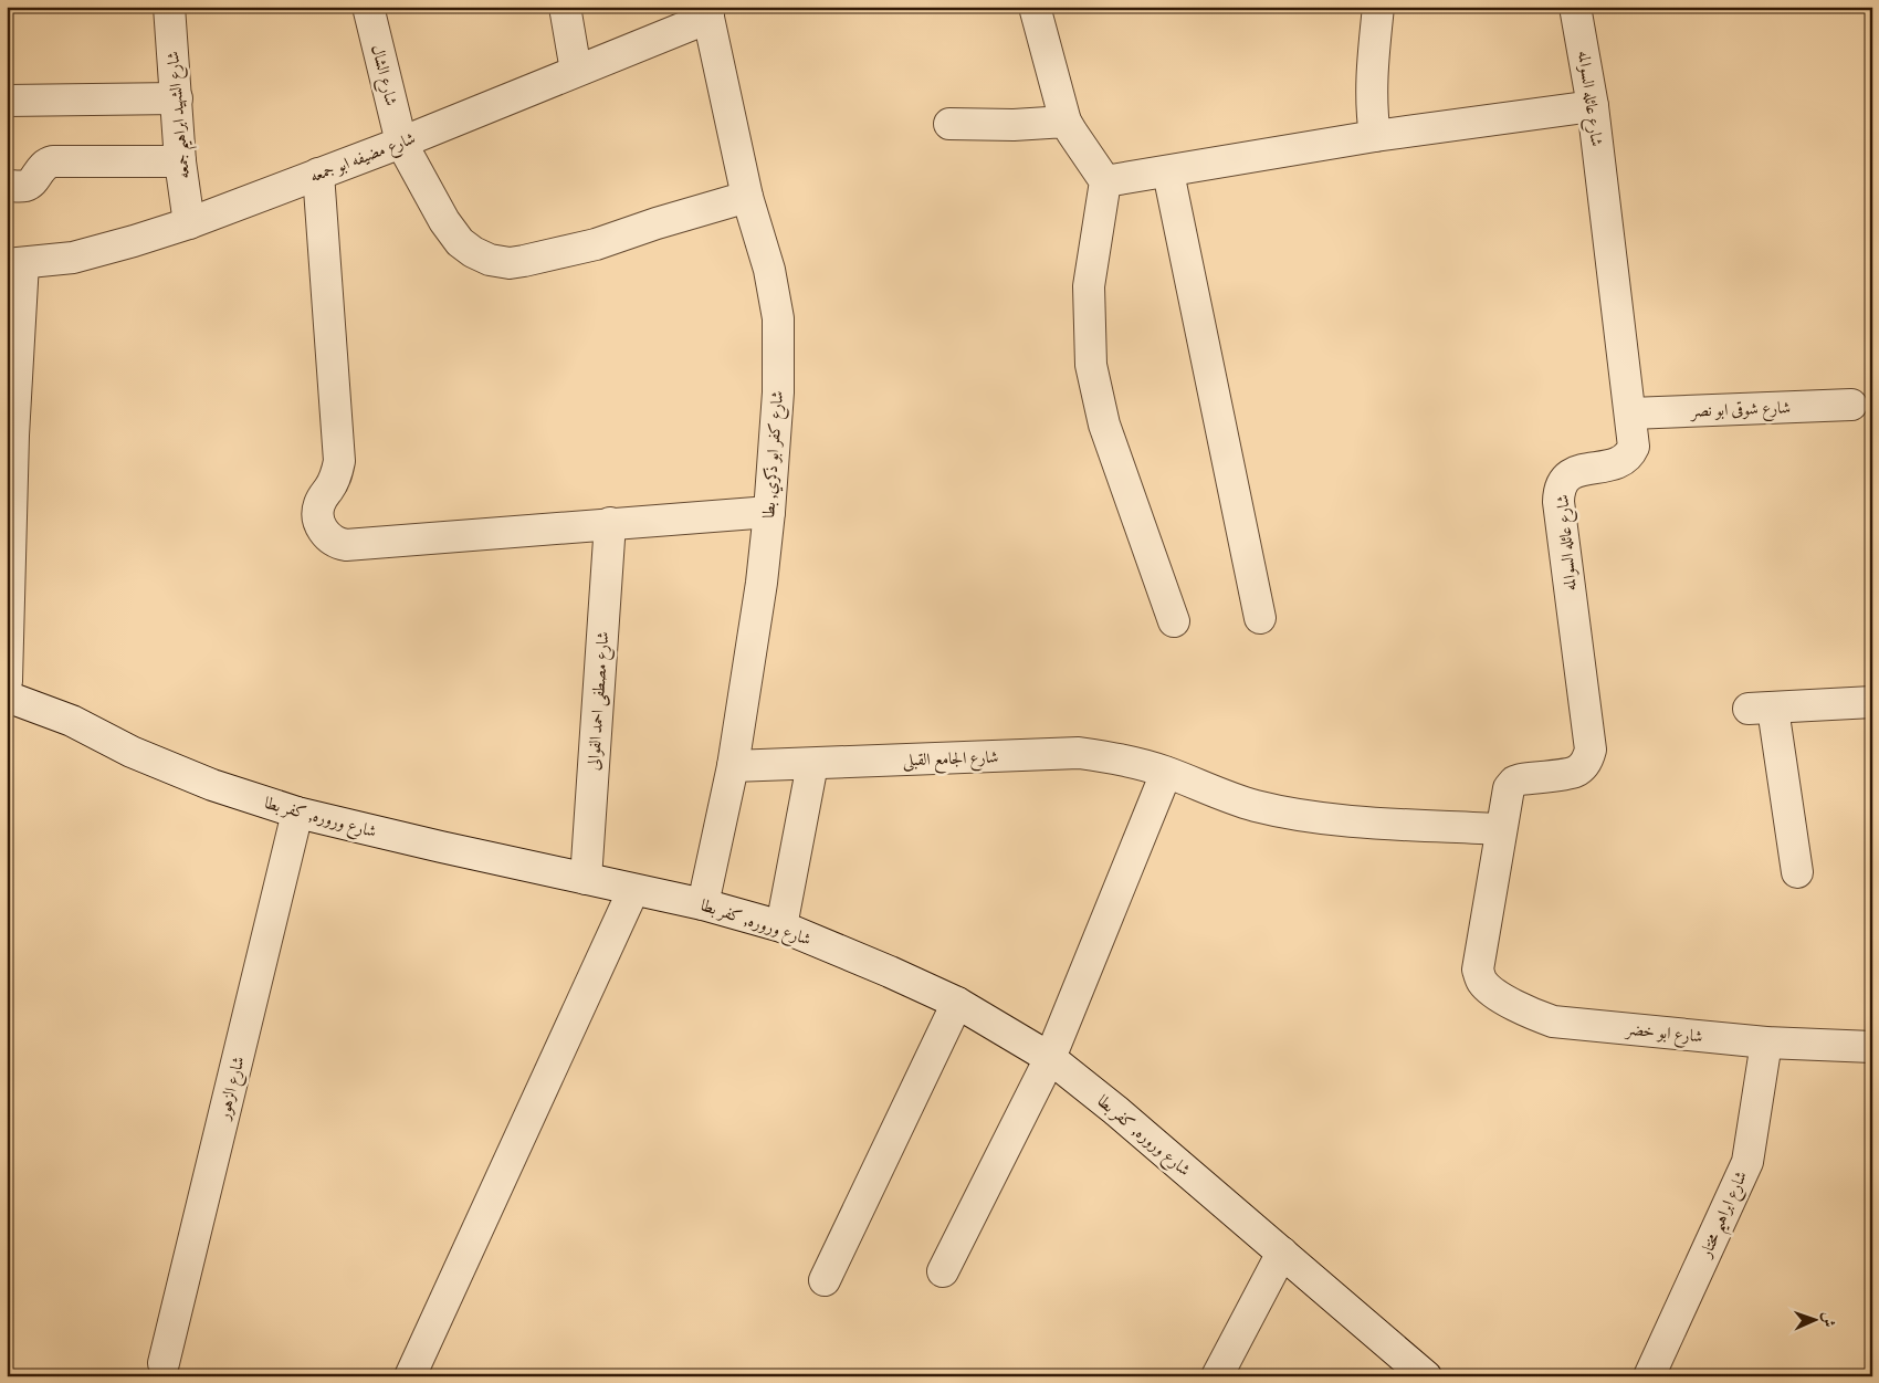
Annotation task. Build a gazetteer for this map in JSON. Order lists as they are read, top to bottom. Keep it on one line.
{"streets":{"street":["شارع الشال","شارع عائله السوالمه","شارع الشهيد ابراهيم جمعه","شارع مضيفه ابو جمعه","شارع شوقى ابو نصر","شارع كفر ابو ذكري, بطا","شارع مصطفى احمد الفوالى","شارع الجامع القبلى","شارع وروره, كفر بطا","شارع ابو خضر","شارع الزهور","شارع ابراهيم مختار"]},"crossings":[["شارع الشال","شارع مضيفه ابو جمعه"],["شارع الشال","شارع كفر ابو ذكري, بطا"],["شارع عائله السوالمه","شارع شوقى ابو نصر"],["شارع عائله السوالمه","شارع الجامع القبلى"],["شارع عائله السوالمه","شارع ابو خضر"],["شارع الشهيد ابراهيم جمعه","شارع مضيفه ابو جمعه"],["شارع مضيفه ابو جمعه","شارع كفر ابو ذكري, بطا"],["شارع كفر ابو ذكري, بطا","شارع الجامع القبلى"],["شارع كفر ابو ذكري, بطا","شارع وروره, كفر بطا"],["شارع مصطفى احمد الفوالى","شارع وروره, كفر بطا"],["شارع وروره, كفر بطا","شارع الزهور"],["شارع ابو خضر","شارع ابراهيم مختار"]],"north":"right"}
